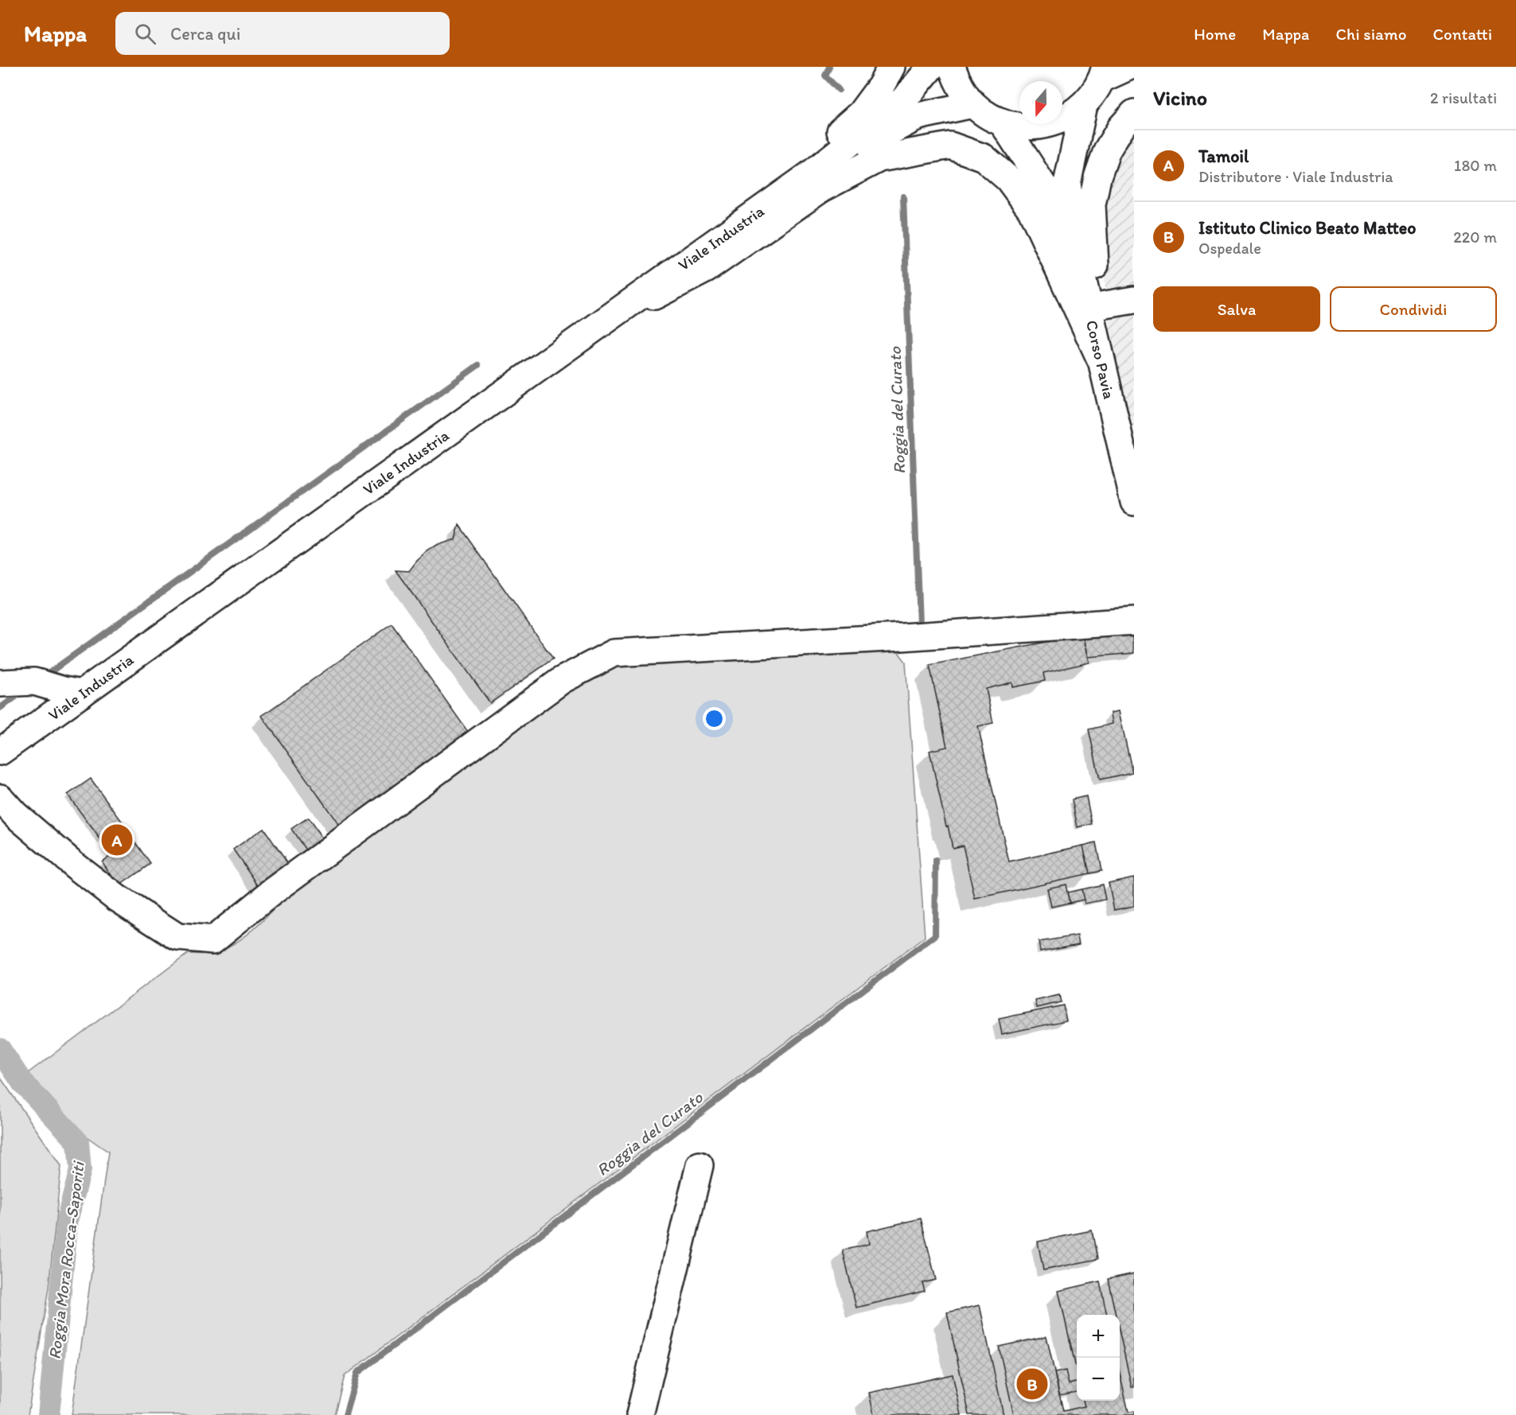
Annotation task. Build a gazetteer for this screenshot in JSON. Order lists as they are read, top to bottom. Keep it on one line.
{"streets":{"main road":["Viale Industria","Corso Pavia"]},"water":["Roggia del Curato","Roggia Mora Rocca-Saporiti"],"north":"bottom","page":{"header":"Mappa","search":"Cerca qui","nav":["Home","Mappa","Chi siamo","Contatti"],"heading":["Vicino","2 risultati"],"list":[{"mark":"A","name":"Tamoil","note":"Distributore · Viale Industria","value":"180 m"},{"mark":"B","name":"Istituto Clinico Beato Matteo","note":"Ospedale","value":"220 m"}],"buttons":["Salva","Condividi"],"pins":["A","B"],"map_buttons":["+","−"]}}
